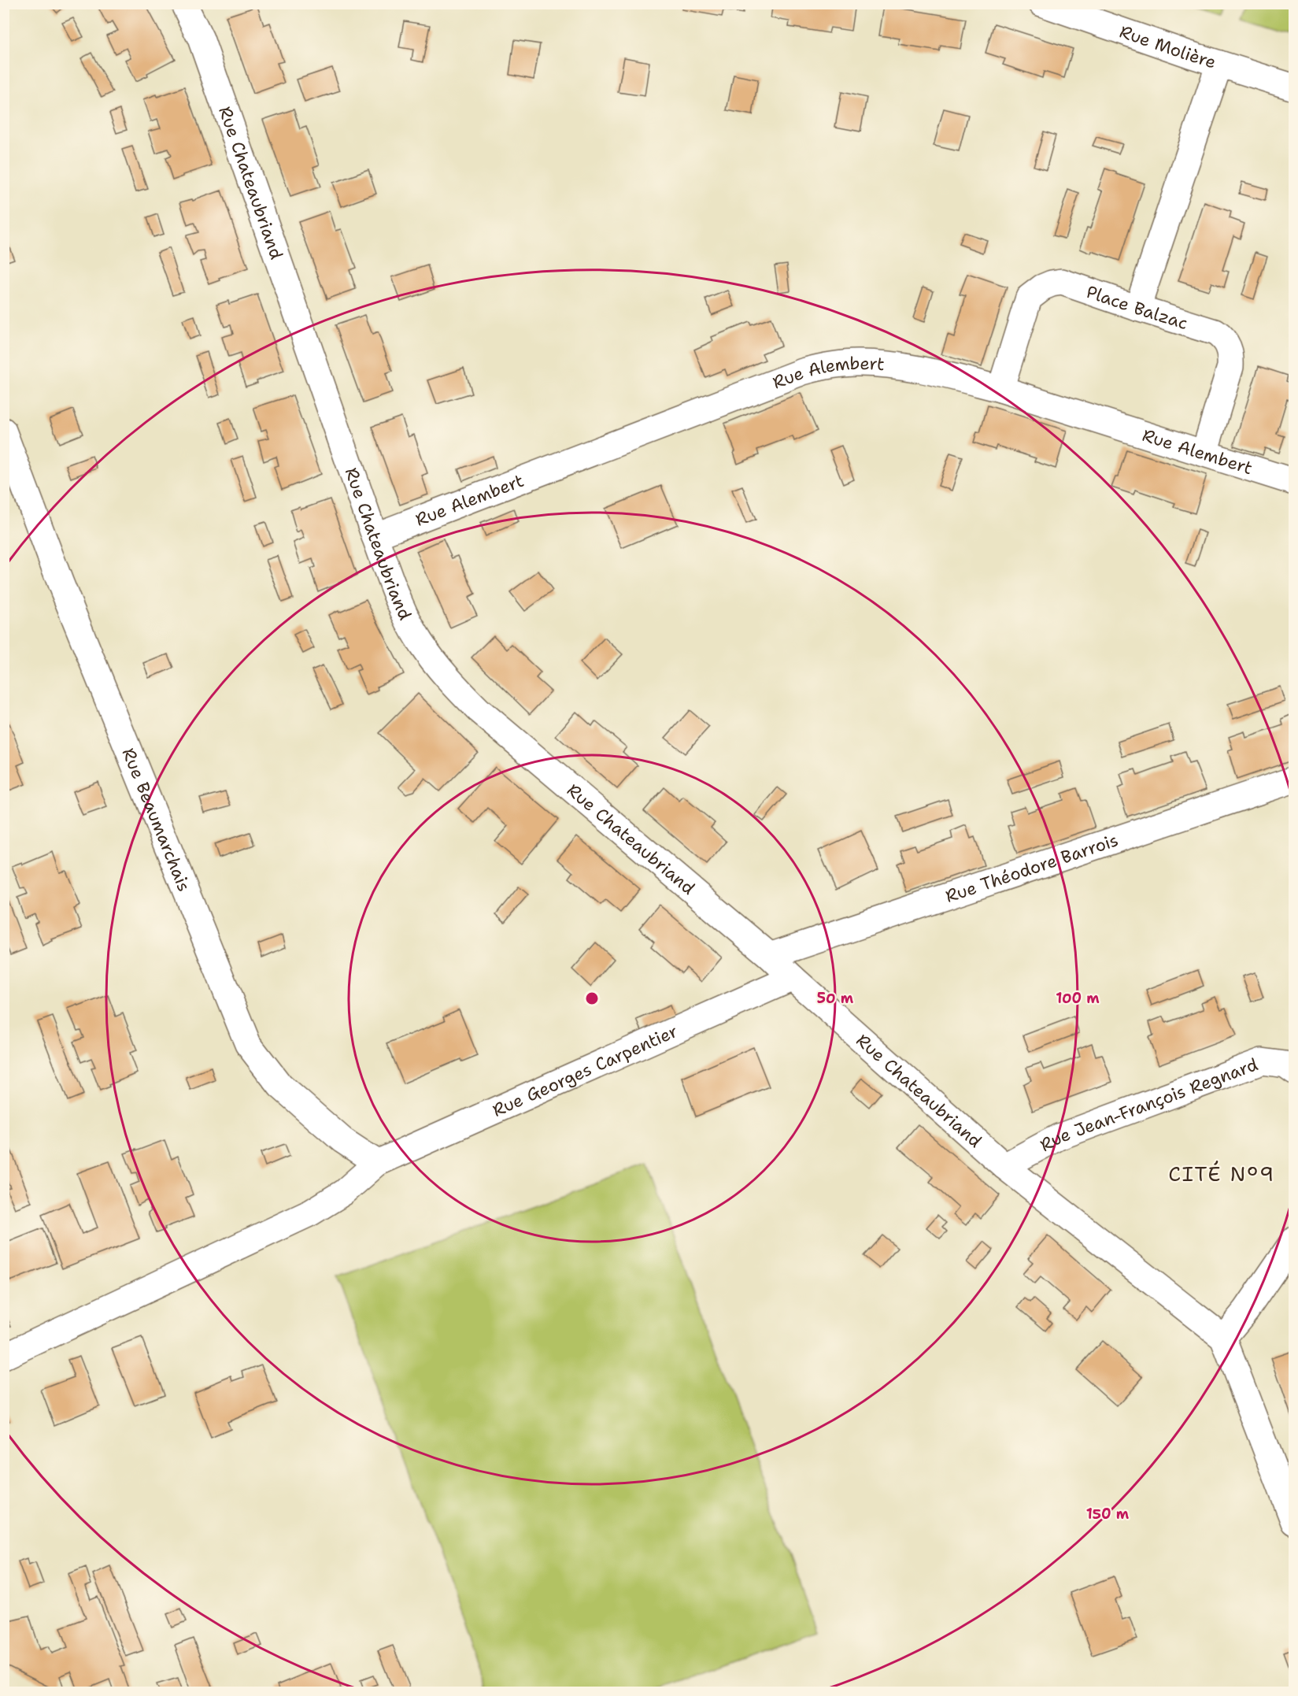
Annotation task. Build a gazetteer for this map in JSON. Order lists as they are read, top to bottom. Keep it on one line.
{"streets":{"street":["Rue Molière","Rue Chateaubriand","Place Balzac","Rue Alembert","Rue Beaumarchais","Rue Théodore Barrois","Rue Georges Carpentier","Rue Jean-François Regnard"]},"crossings":[["Rue Chateaubriand","Rue Alembert"],["Rue Chateaubriand","Rue Théodore Barrois"],["Rue Chateaubriand","Rue Georges Carpentier"],["Rue Chateaubriand","Rue Jean-François Regnard"],["Place Balzac","Rue Alembert"],["Rue Beaumarchais","Rue Georges Carpentier"]],"districts":["CITÉ N°9"],"rings":["50 m","100 m","150 m"]}
